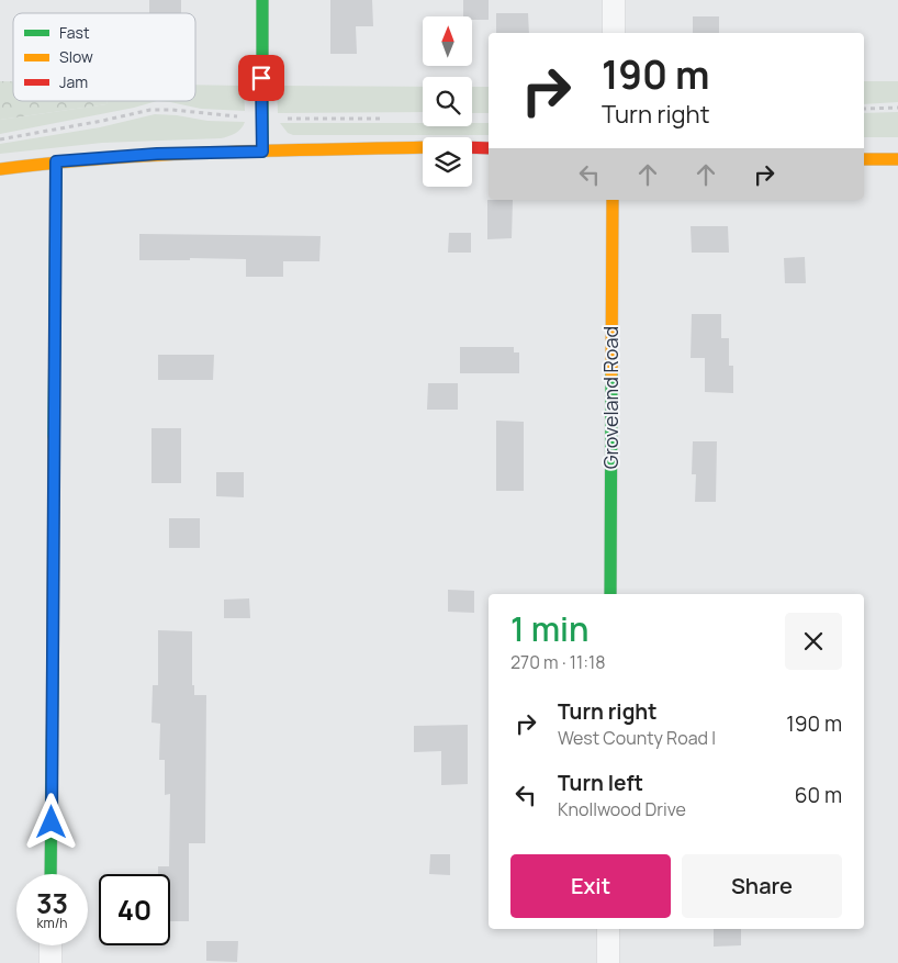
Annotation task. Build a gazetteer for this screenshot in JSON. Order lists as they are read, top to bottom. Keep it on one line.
{"streets":{"street":["Groveland Road"]},"legend":["Fast","Slow","Jam"],"north":"top","page":{"turn":["190 m","Turn right"],"heading":["1 min","270 m · 11:18"],"list":[{"name":"Turn right","note":"West County Road I","value":"190 m"},{"name":"Turn left","note":"Knollwood Drive","value":"60 m"}],"buttons":["Exit","Share"],"speed":"33 km/h","limit":"40"}}
